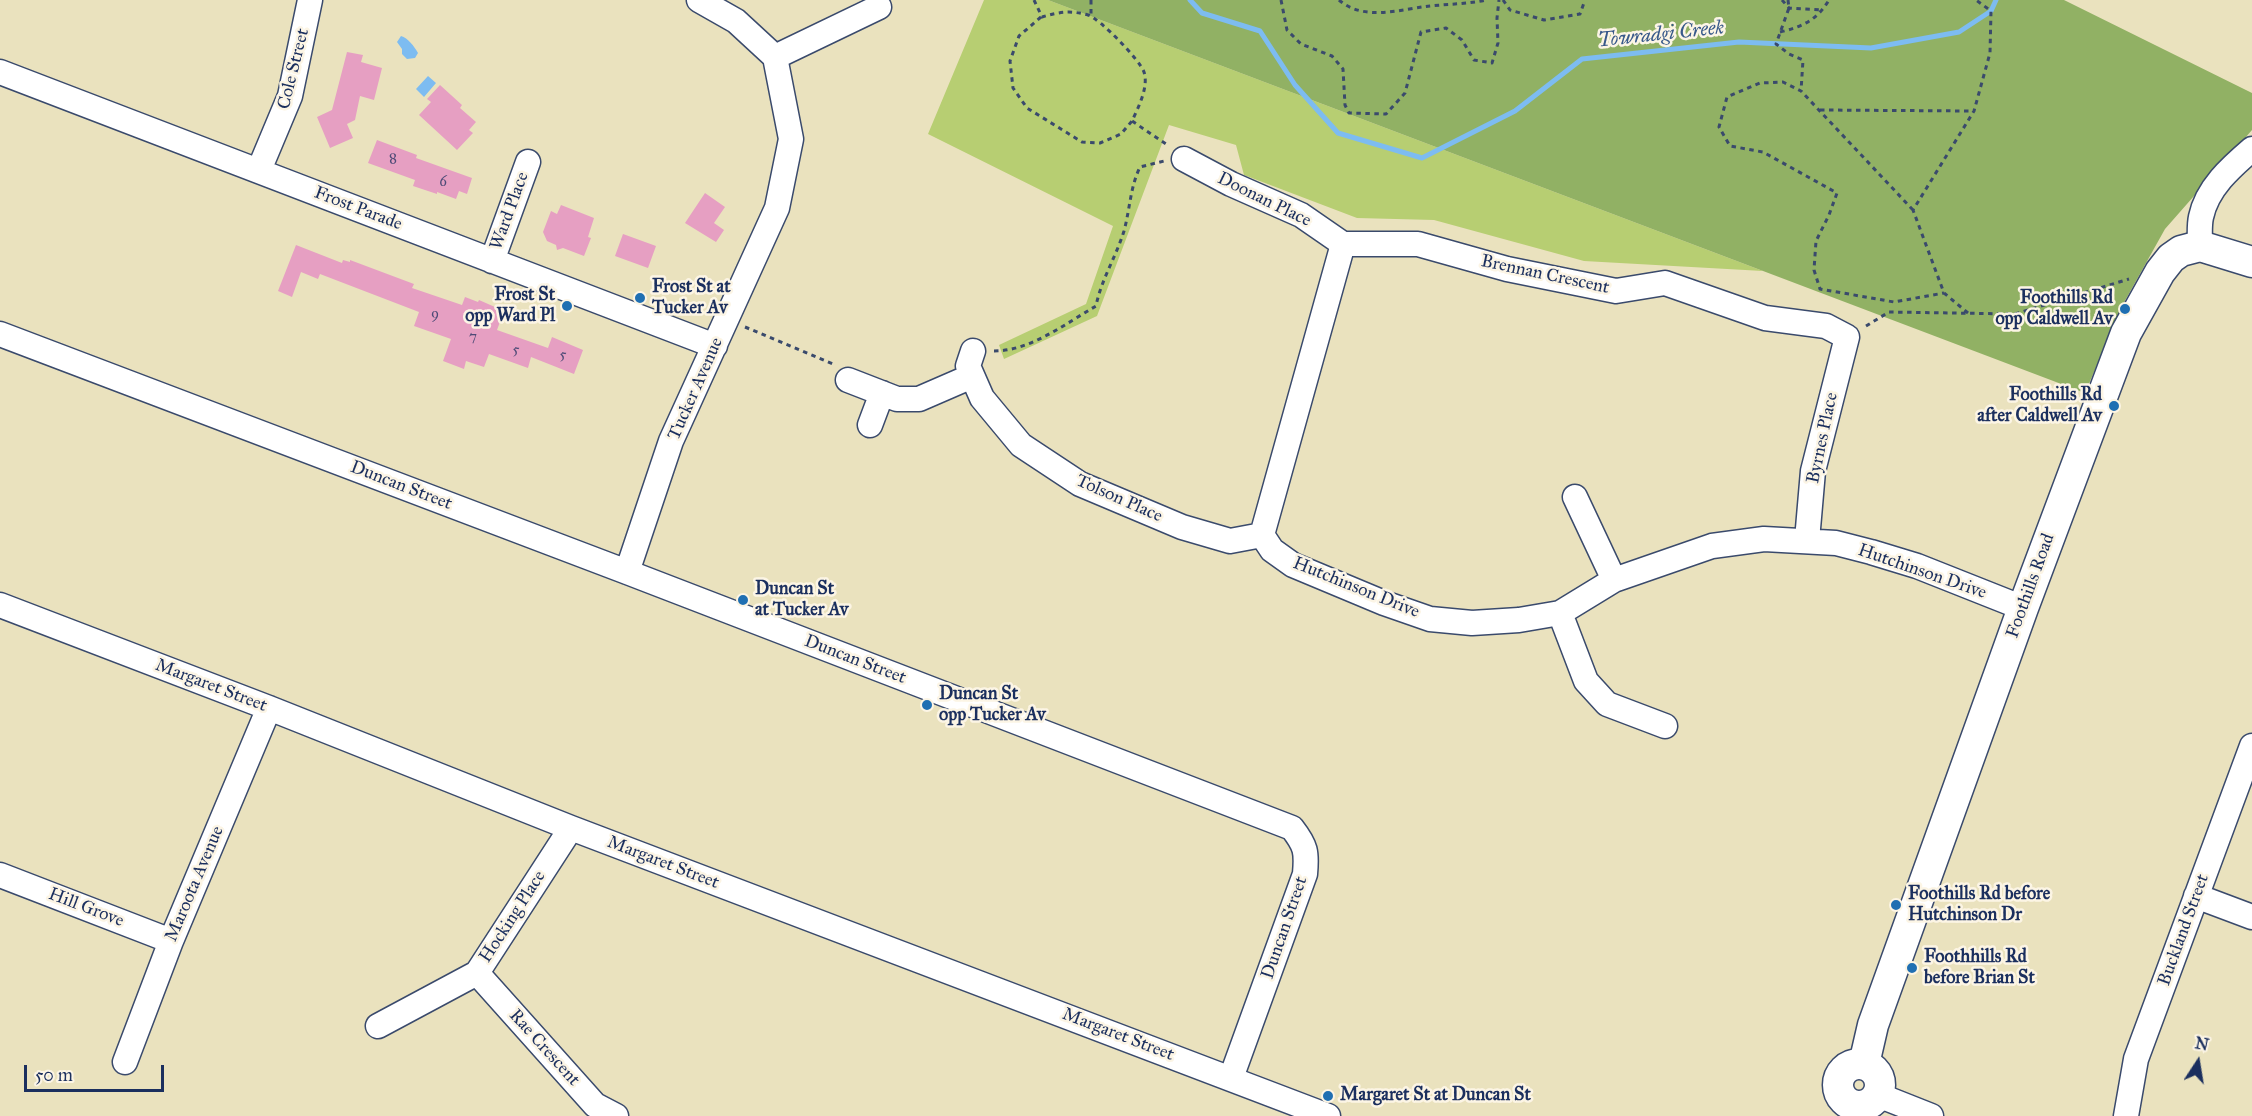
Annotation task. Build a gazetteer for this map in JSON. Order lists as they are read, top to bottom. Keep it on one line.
{"streets":{"main road":["Foothills Road"],"street":["Cole Street","Doonan Place","Frost Parade","Ward Place","Brennan Crescent","Tucker Avenue","Byrnes Place","Duncan Street","Tolson Place","Hutchinson Drive","Margaret Street","Maroota Avenue","Hill Grove","Hocking Place","Buckland Street","Rae Crescent"]},"crossings":[["Cole Street","Frost Parade"],["Doonan Place","Brennan Crescent"],["Frost Parade","Ward Place"],["Frost Parade","Tucker Avenue"],["Brennan Crescent","Byrnes Place"],["Tucker Avenue","Duncan Street"],["Byrnes Place","Hutchinson Drive"],["Duncan Street","Margaret Street"],["Tolson Place","Hutchinson Drive"],["Hutchinson Drive","Foothills Road"],["Margaret Street","Maroota Avenue"],["Margaret Street","Hocking Place"],["Maroota Avenue","Hill Grove"],["Hocking Place","Rae Crescent"]],"water":["Towradgi Creek"],"places":["Frost St at Tucker Av","Frost St opp Ward Pl","Foothills Rd opp Caldwell Av","Foothills Rd after Caldwell Av","Duncan St at Tucker Av","Duncan St opp Tucker Av","Foothills Rd before Hutchinson Dr","Foothhills Rd before Brian St","Margaret St at Duncan St"],"house_numbers":["8","6","9","7","5","5"],"scale_bar":"50 m","north":"top"}
